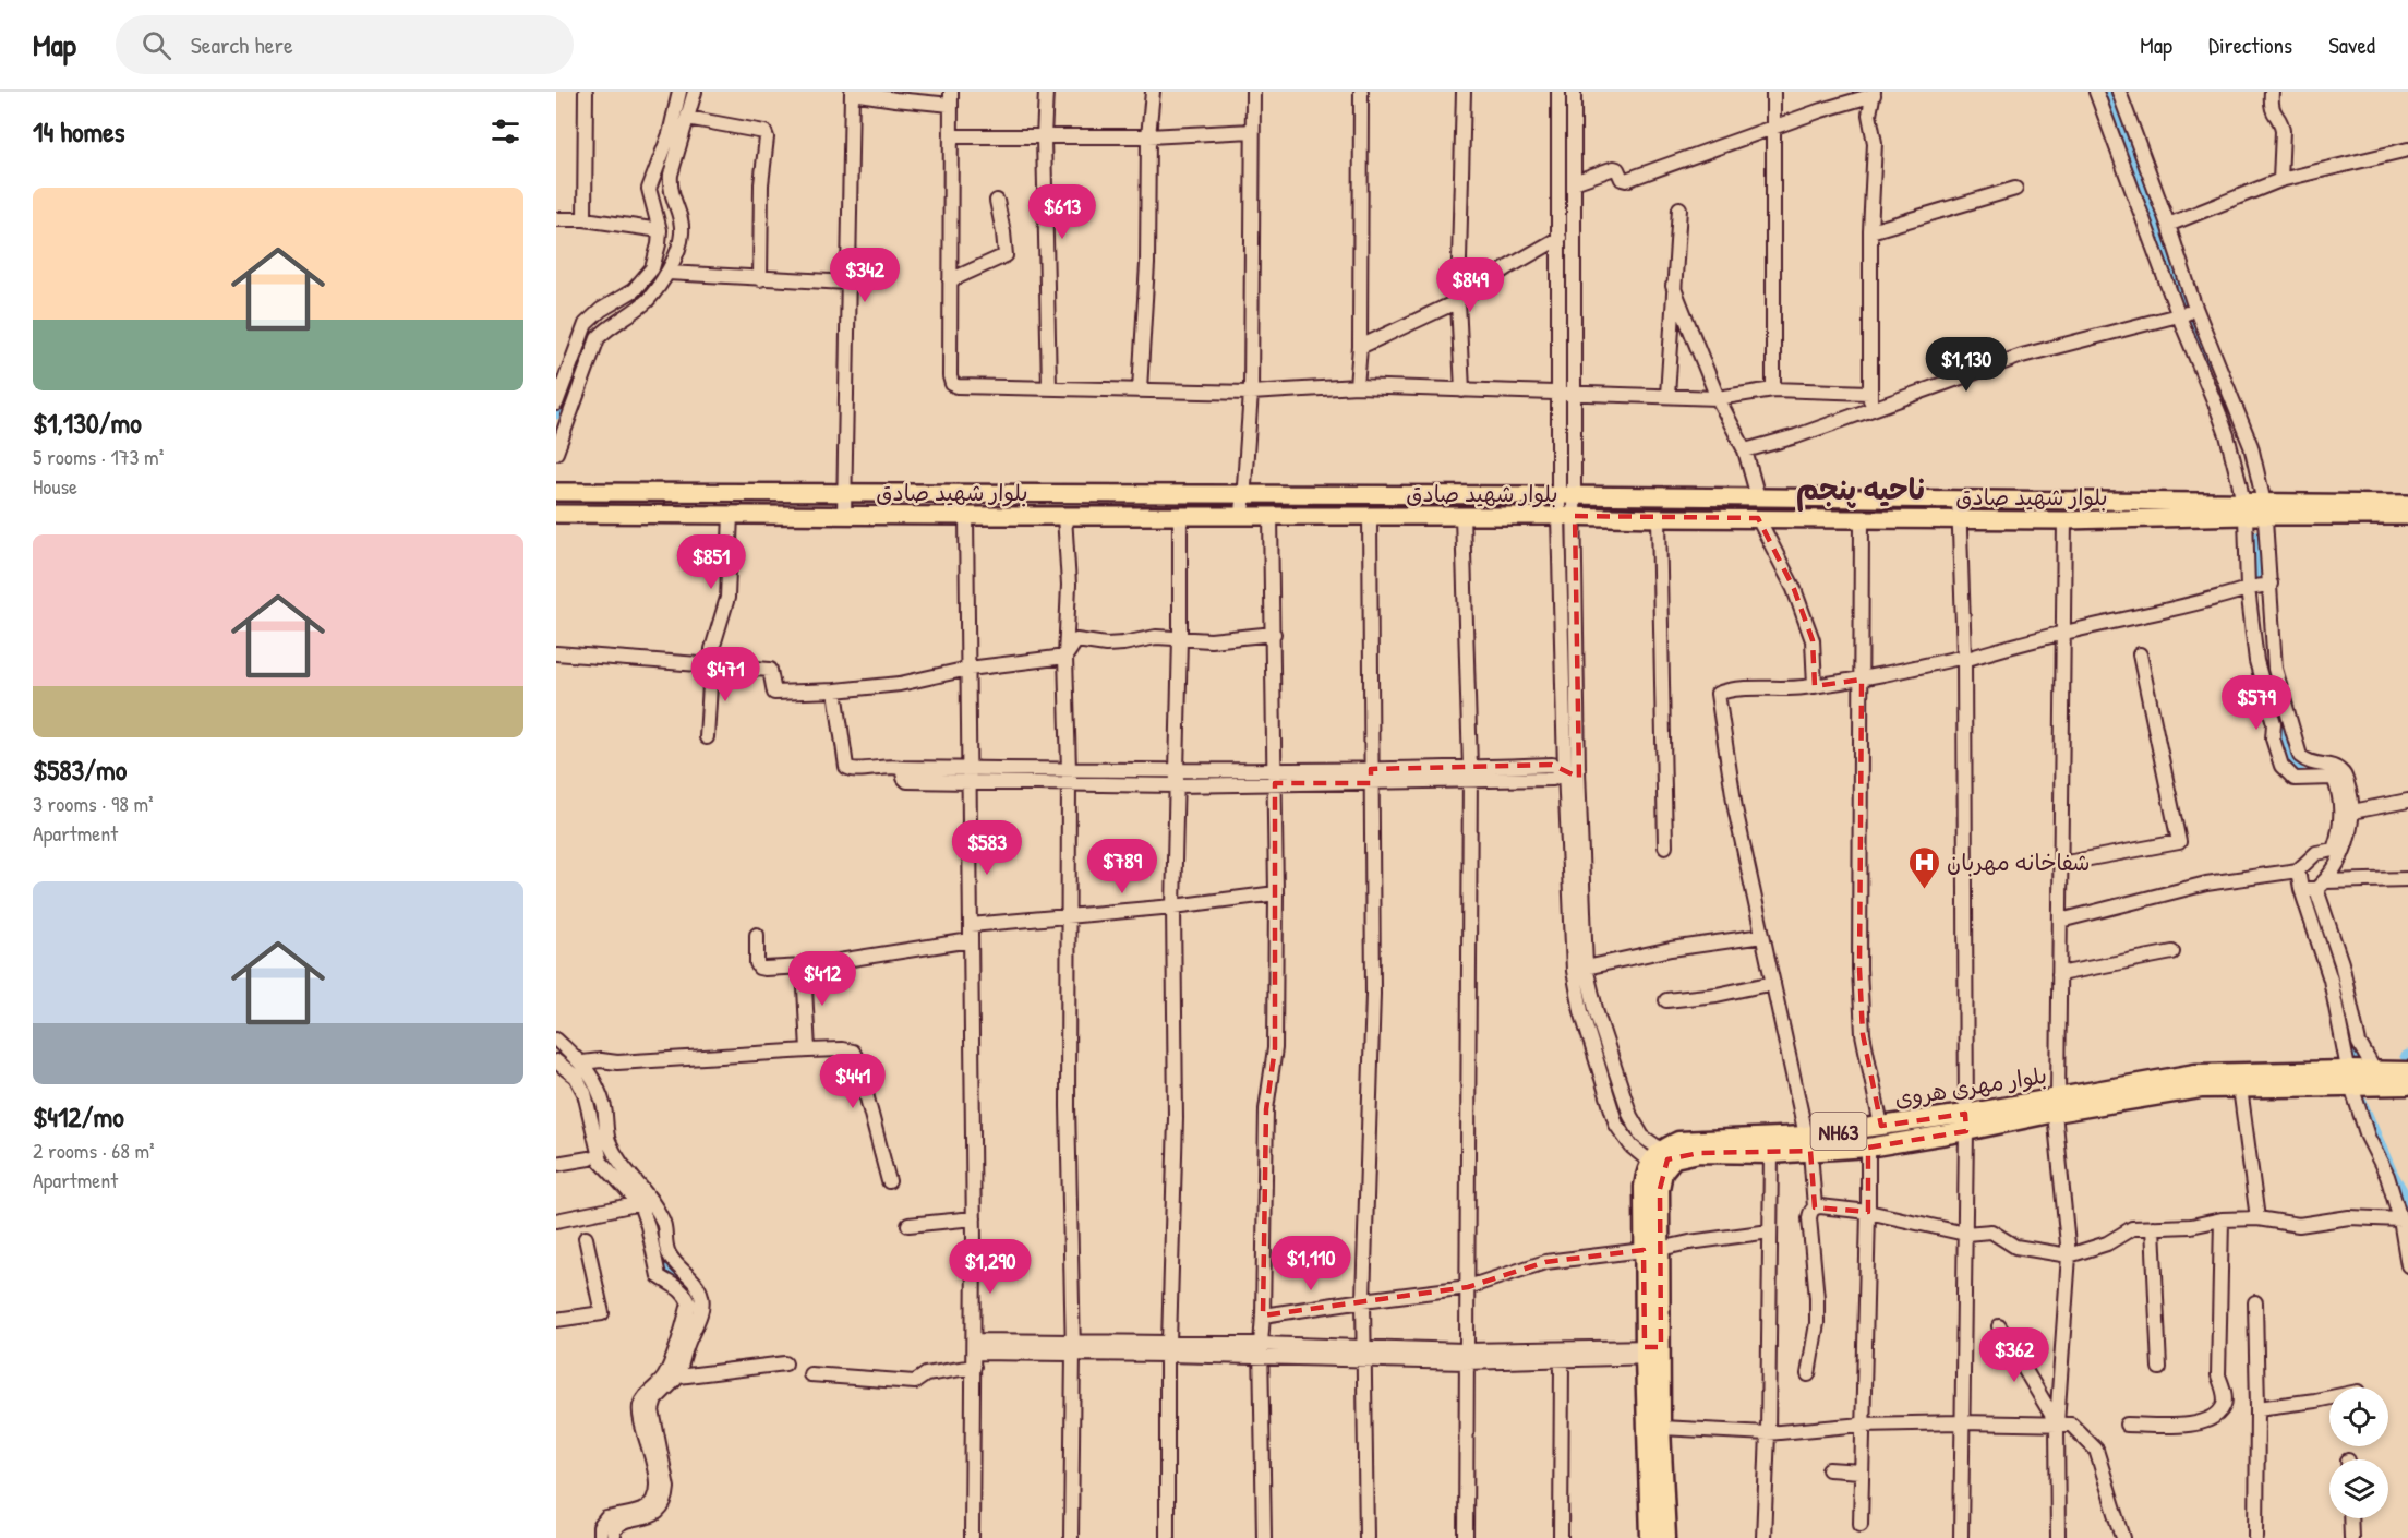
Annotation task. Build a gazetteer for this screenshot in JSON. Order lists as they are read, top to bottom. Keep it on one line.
{"streets":{"highway":["بلوار مهری هروی","NH63"],"main road":["بلوار شهید صادق"]},"districts":["ناحیه پنجم"],"places":{"hospital":["شفاخانه مهربان"]},"page":{"header":"Map","search":"Search here","nav":["Map","Directions","Saved"],"heading":"14 homes","list":[{"name":"$1,130/mo","note":"5 rooms · 173 m² · House"},{"name":"$583/mo","note":"3 rooms · 98 m² · Apartment"},{"name":"$412/mo","note":"2 rooms · 68 m² · Apartment"}],"price":["$613","$342","$849","$1,130","$851","$471","$579","$583","$789","$412","$441","$1,110","$1,290","$362"]}}
